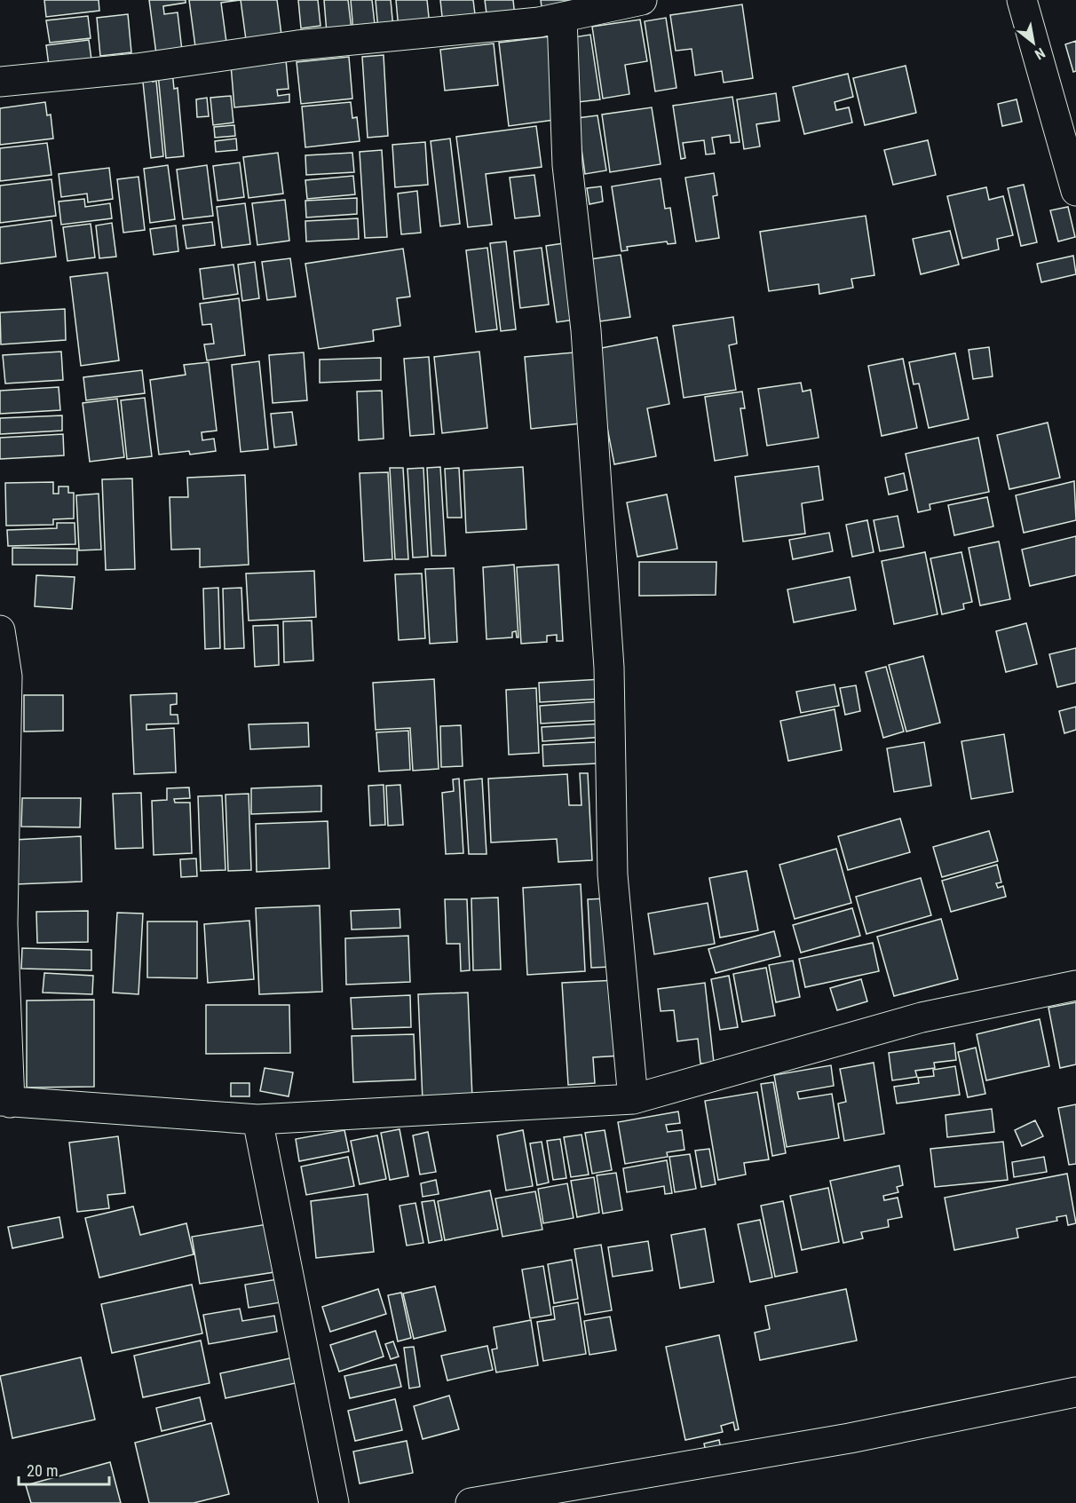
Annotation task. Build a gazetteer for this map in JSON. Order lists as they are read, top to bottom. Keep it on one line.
{"scale_bar":"20 m","north":"bottom right"}
